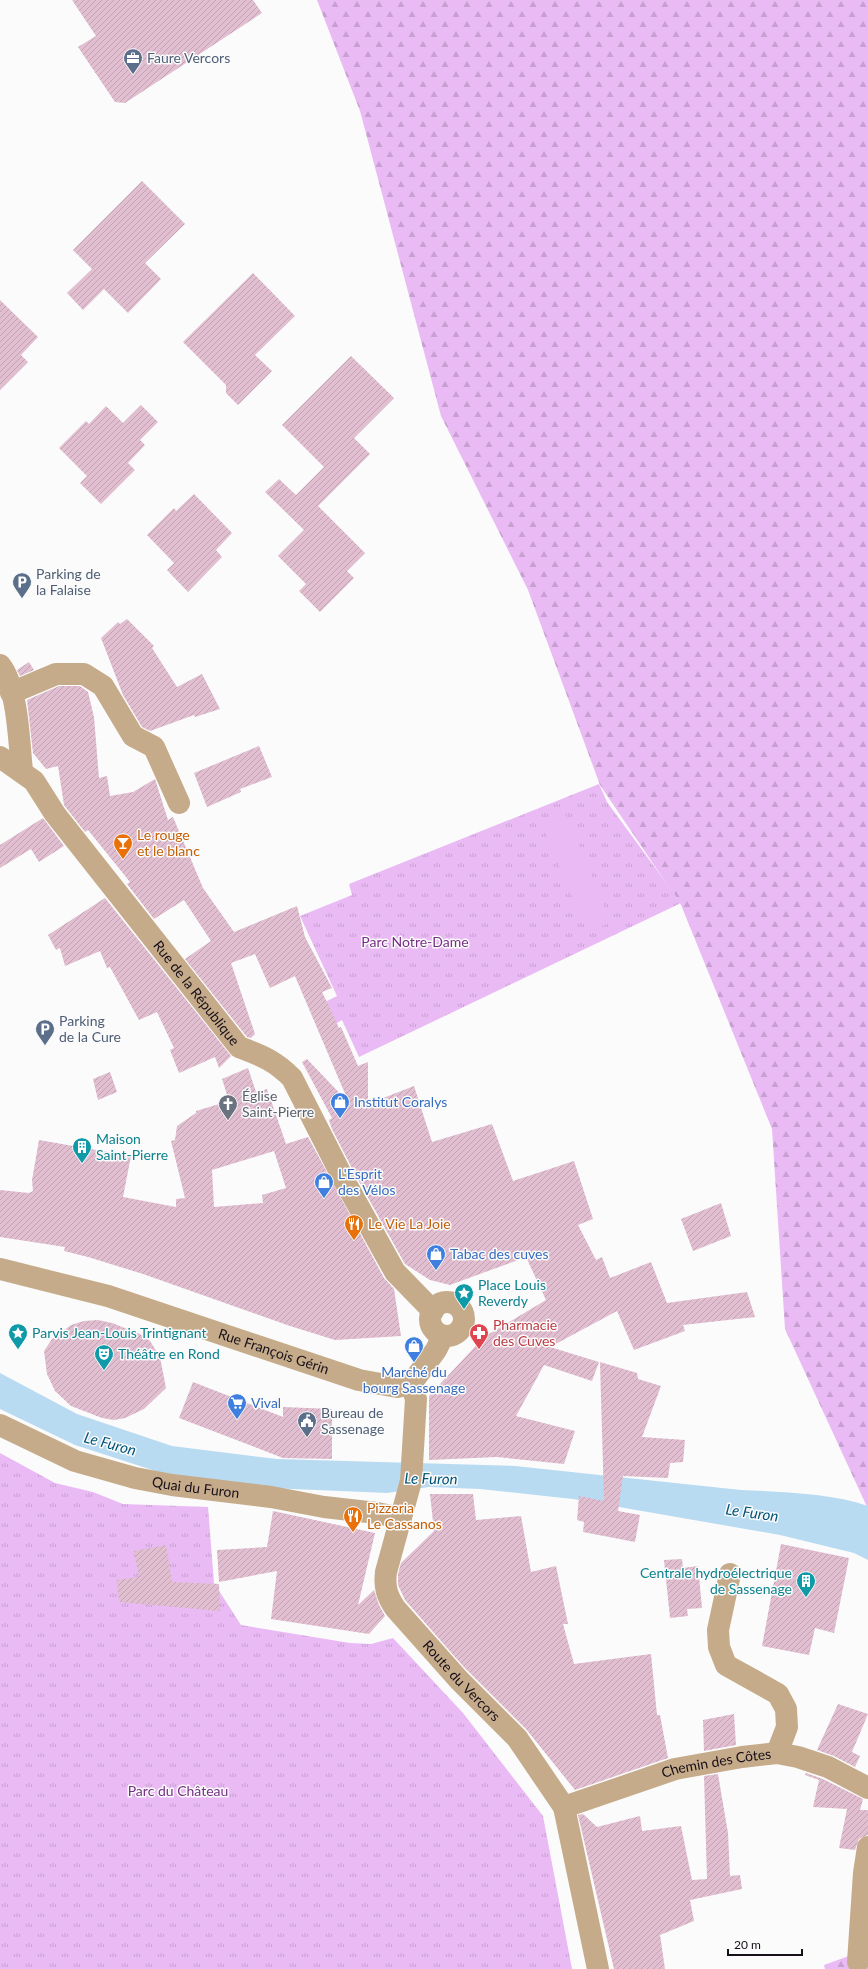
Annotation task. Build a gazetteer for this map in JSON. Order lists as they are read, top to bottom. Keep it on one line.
{"streets":{"street":["Rue de la République","Rue François Gérin","Quai du Furon","Route du Vercors","Chemin des Côtes"]},"crossings":[["Rue François Gérin","Route du Vercors"],["Quai du Furon","Route du Vercors"],["Route du Vercors","Chemin des Côtes"]],"water":["Le Furon"],"parks":["Parc Notre-Dame","Parc du Château"],"places":{"office":["Faure Vercors"],"parking":["Parking de la Falaise","Parking de la Cure"],"bar":["Le rouge et le blanc"],"shop":["Institut Coralys","L'Esprit des Vélos","Tabac des cuves","Marché du bourg Sassenage"],"church":["Église Saint-Pierre"],"building":["Maison Saint-Pierre","Centrale hydroélectrique de Sassenage"],"restaurant":["Le Vie La Joie","Pizzeria Le Cassanos"],"place":["Place Louis Reverdy","Parvis Jean-Louis Trintignant"],"pharmacy":["Pharmacie des Cuves"],"theatre":["Théâtre en Rond"],"supermarket":["Vival"],"public building":["Bureau de Sassenage"]},"scale_bar":"20 m"}
